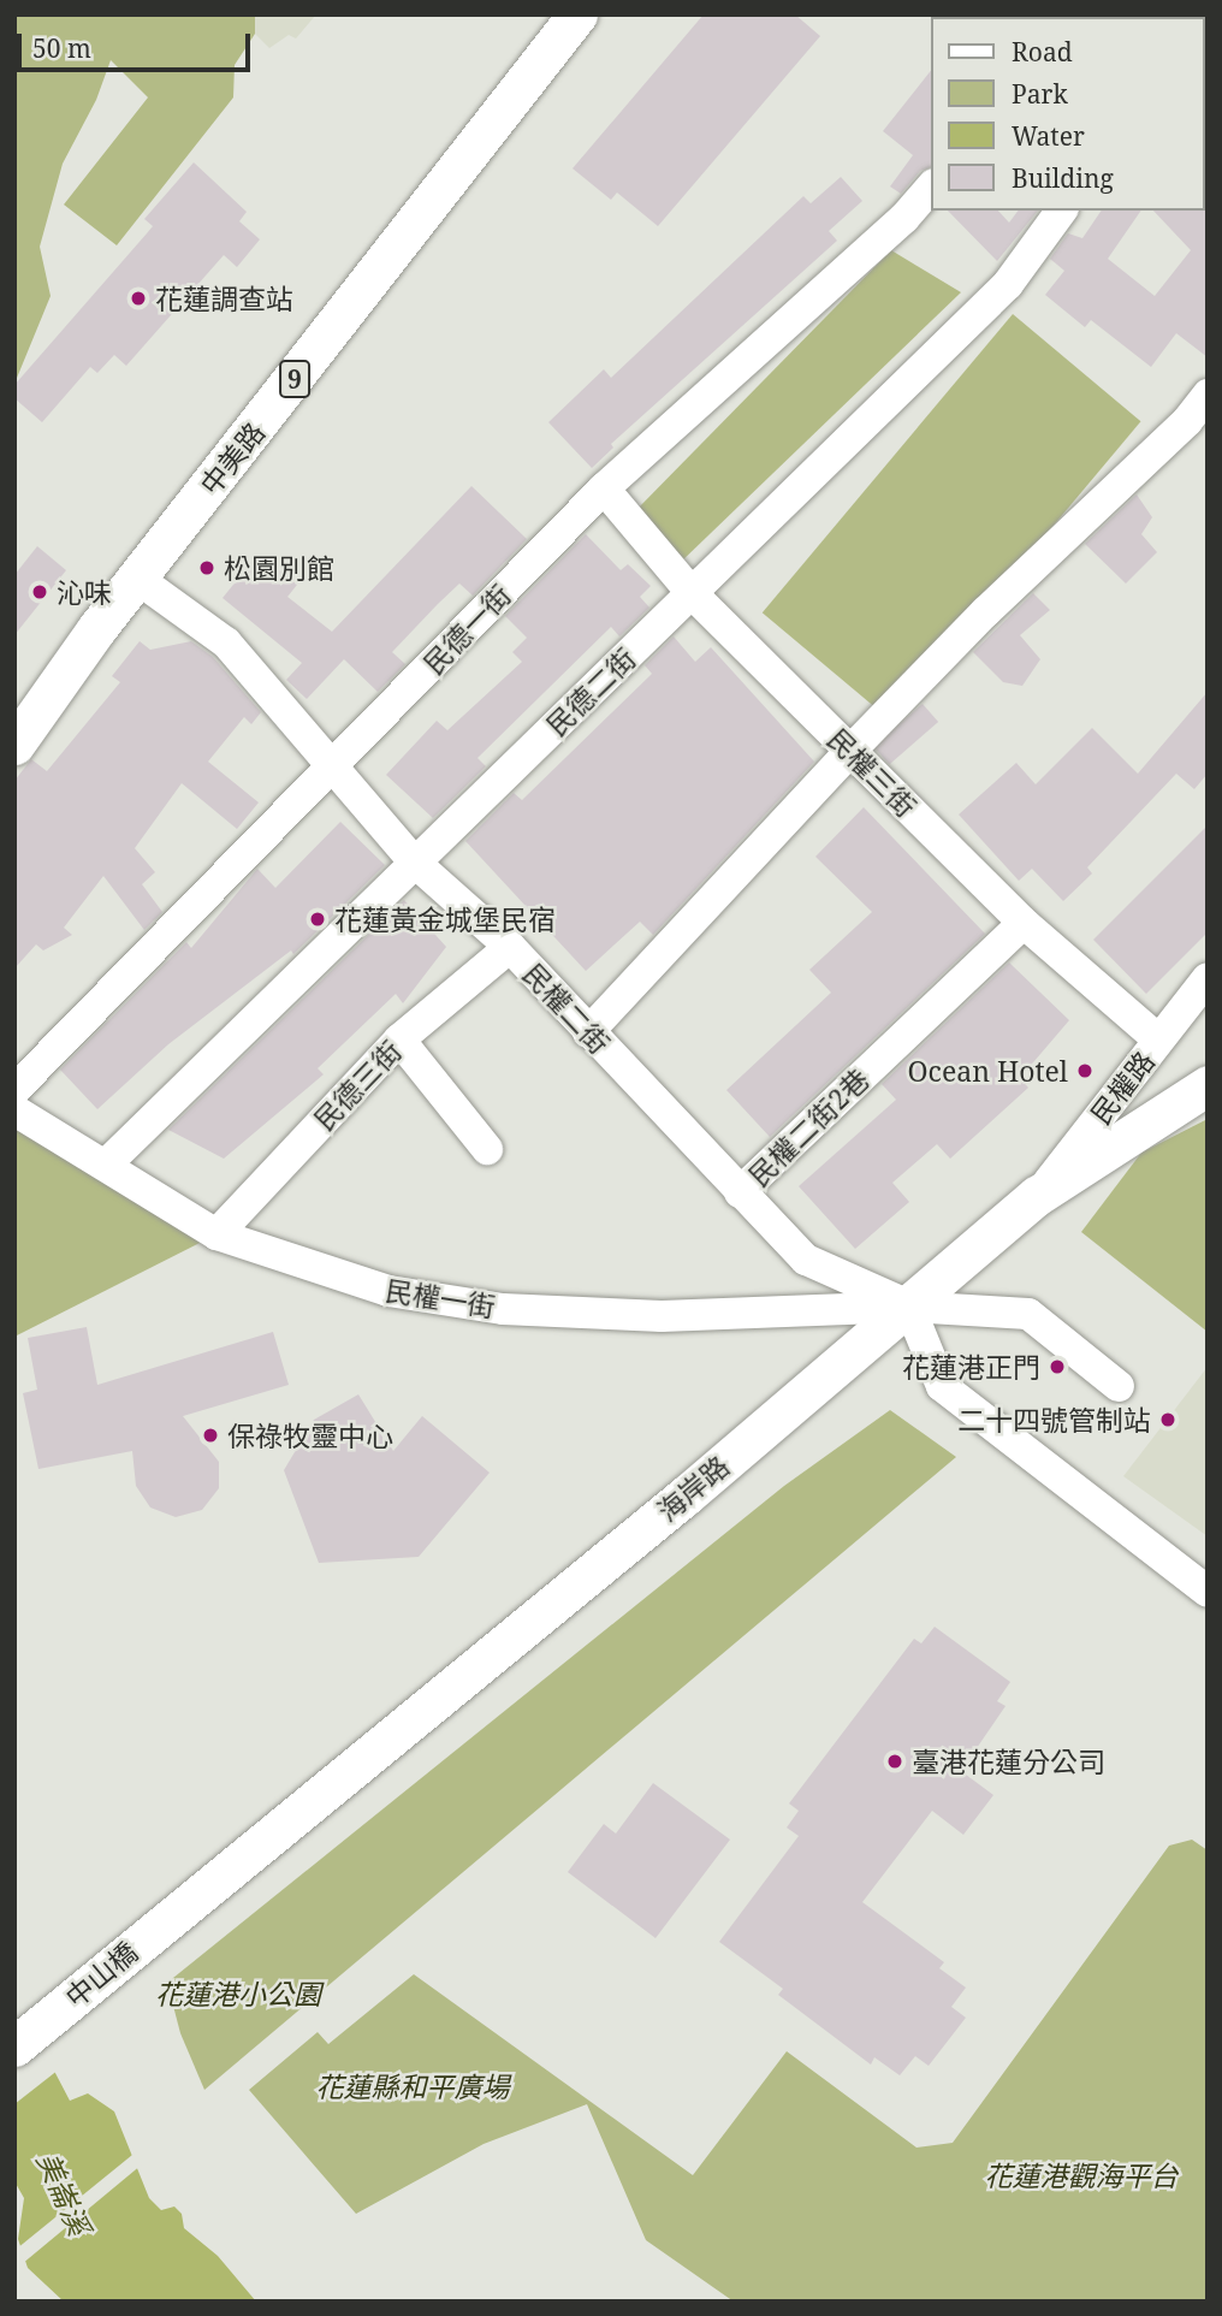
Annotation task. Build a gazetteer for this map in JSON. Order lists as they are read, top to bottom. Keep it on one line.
{"streets":{"main road":["9","中美路","海岸路","中山橋"],"street":["民德一街","民德二街","民權三街","民權二街","民德三街","民權路","民權二街2巷","民權一街"]},"crossings":[["中美路","民權二街"],["民德一街","民權三街"],["民德一街","民權二街"],["民德二街","民權三街"],["民德二街","民權二街"],["民德二街","民權一街"],["民權三街","民權路"],["民權三街","民權二街2巷"],["民權二街","民德三街"],["民權二街","民權二街2巷"],["民權二街","民權一街"],["民權二街","海岸路"],["民德三街","民權一街"],["民權路","海岸路"],["民權一街","海岸路"],["海岸路","中山橋"]],"water":["美崙溪"],"parks":["花蓮港小公園","花蓮縣和平廣場","花蓮港觀海平台"],"places":["花蓮調查站","松園別館","沁味","花蓮黃金城堡民宿","Ocean Hotel","花蓮港正門","二十四號管制站","保祿牧靈中心","臺港花蓮分公司"],"legend":["Road","Park","Water","Building"],"scale_bar":"50 m"}
